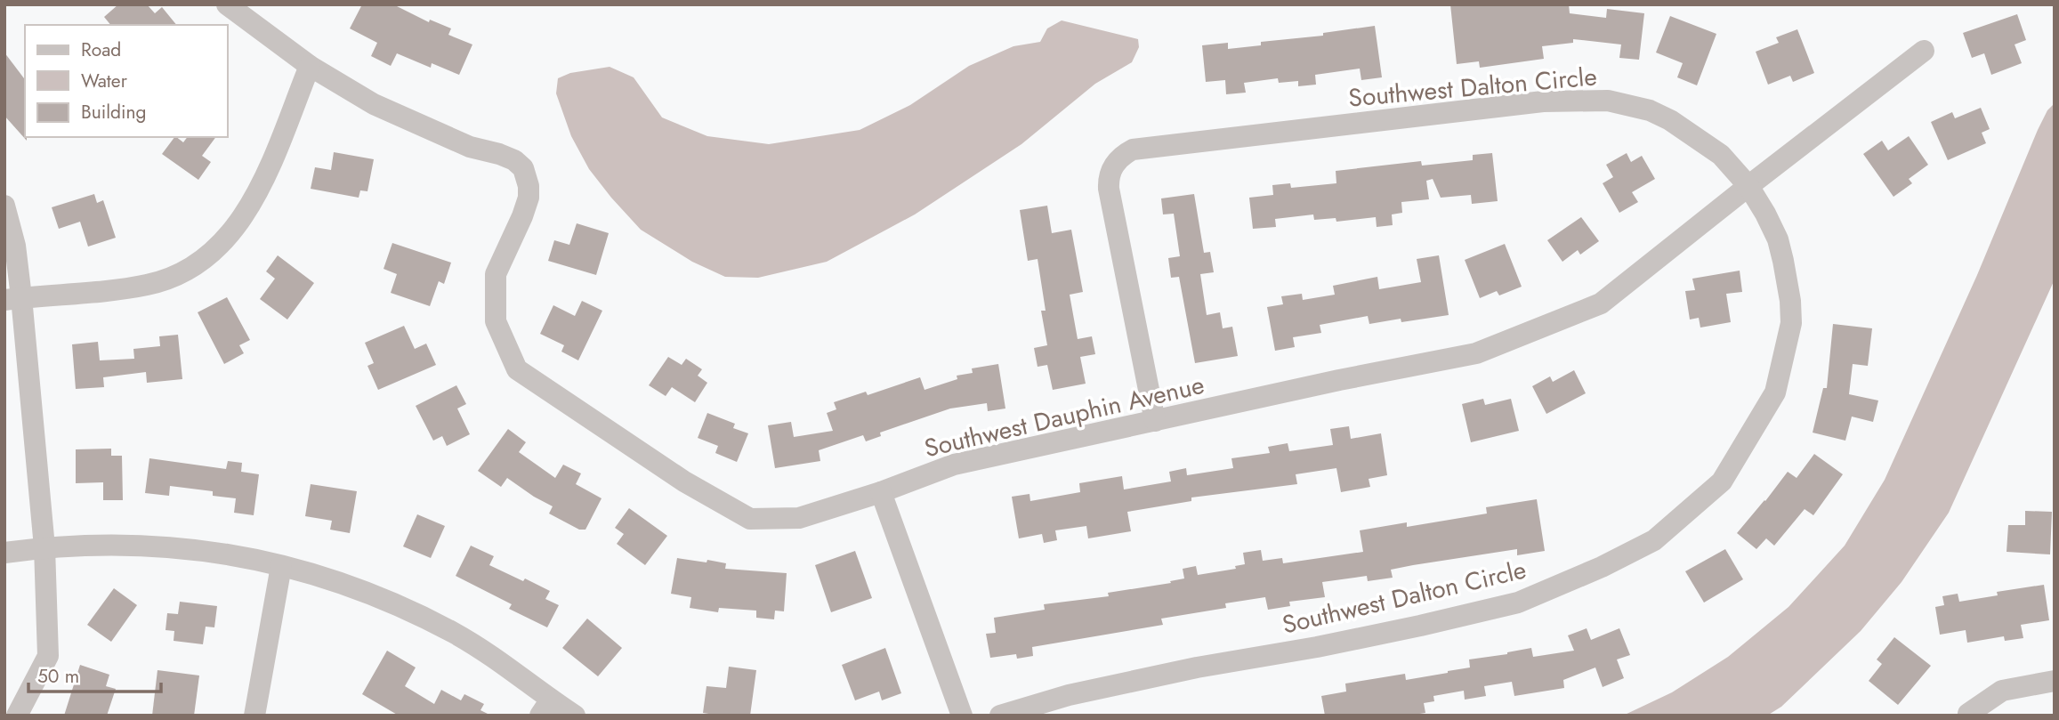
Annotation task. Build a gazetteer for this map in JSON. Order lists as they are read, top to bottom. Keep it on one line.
{"streets":{"street":["Southwest Dalton Circle","Southwest Dauphin Avenue"]},"crossings":[["Southwest Dalton Circle","Southwest Dauphin Avenue"]],"legend":["Road","Water","Building"],"scale_bar":"50 m"}
